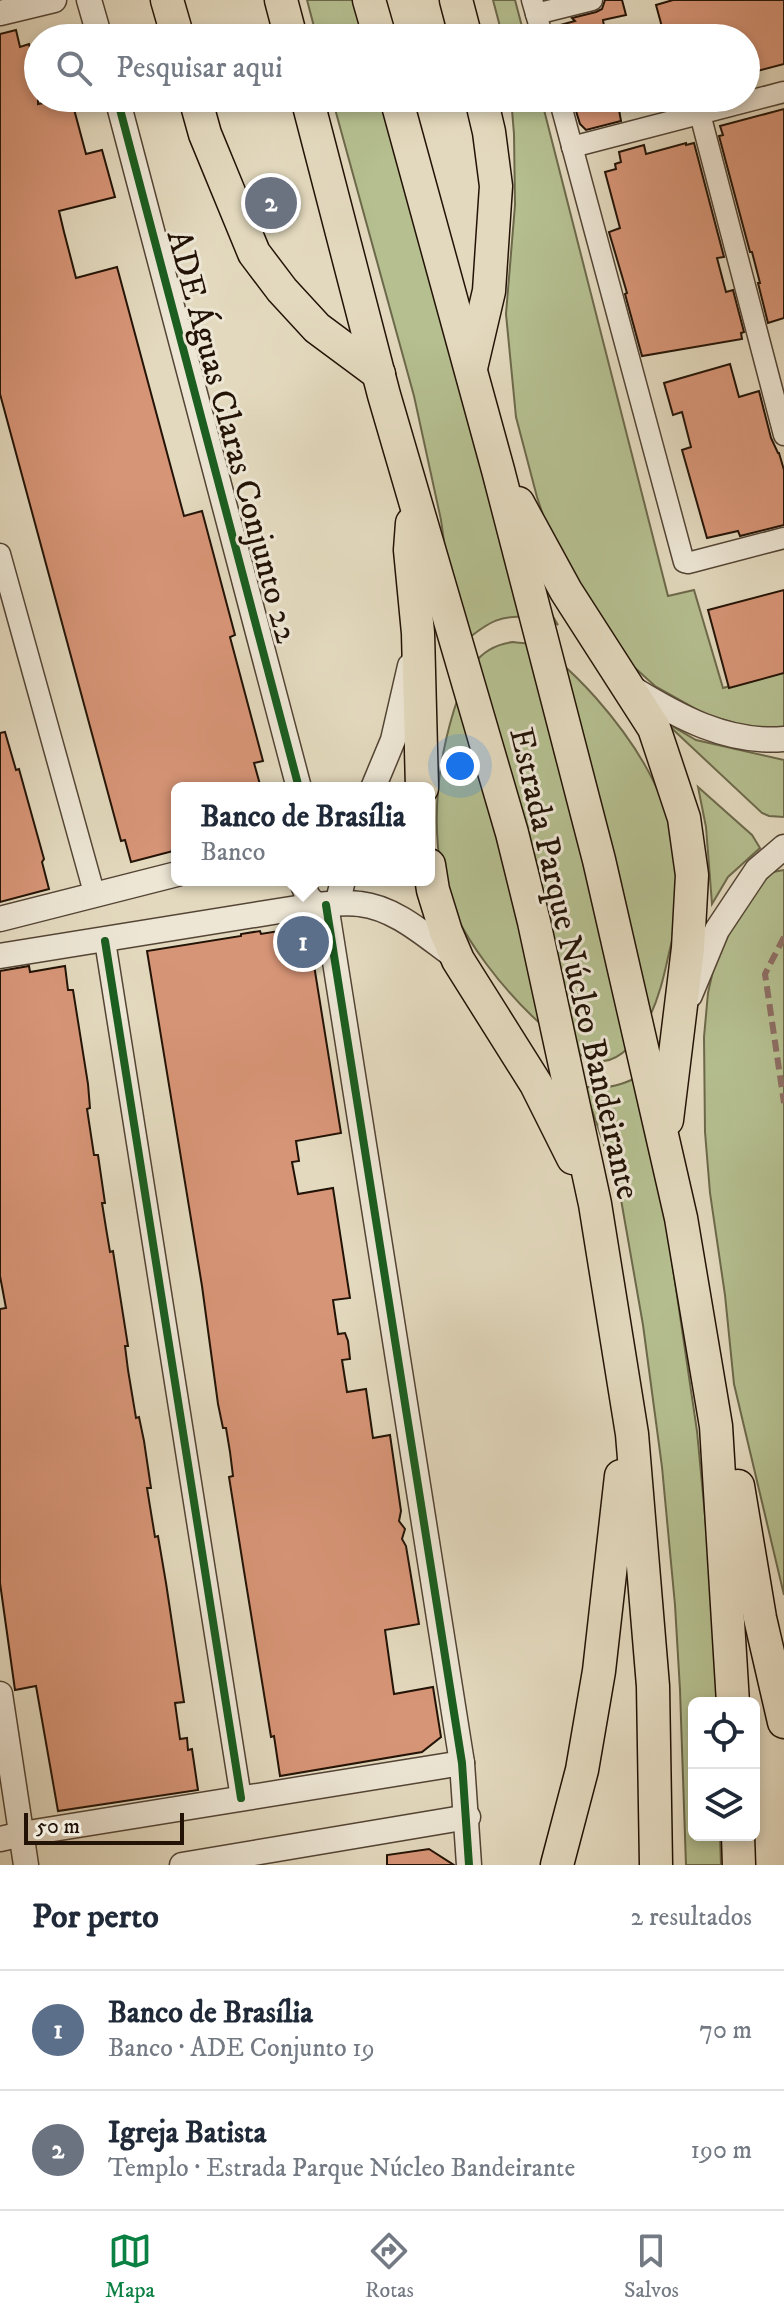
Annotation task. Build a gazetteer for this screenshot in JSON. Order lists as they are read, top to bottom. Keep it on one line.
{"streets":{"highway":["Estrada Parque Núcleo Bandeirante"],"street":["ADE Águas Claras Conjunto 22"]},"scale_bar":"50 m","page":{"search":"Pesquisar aqui","pins":["2","1"],"popup":["Banco de Brasília","Banco"],"scale":"50 m","heading":["Por perto","2 resultados"],"list":[{"mark":"1","name":"Banco de Brasília","note":"Banco · ADE Conjunto 19","value":"70 m"},{"mark":"2","name":"Igreja Batista","note":"Templo · Estrada Parque Núcleo Bandeirante","value":"190 m"}],"nav":["Mapa","Rotas","Salvos"]}}
